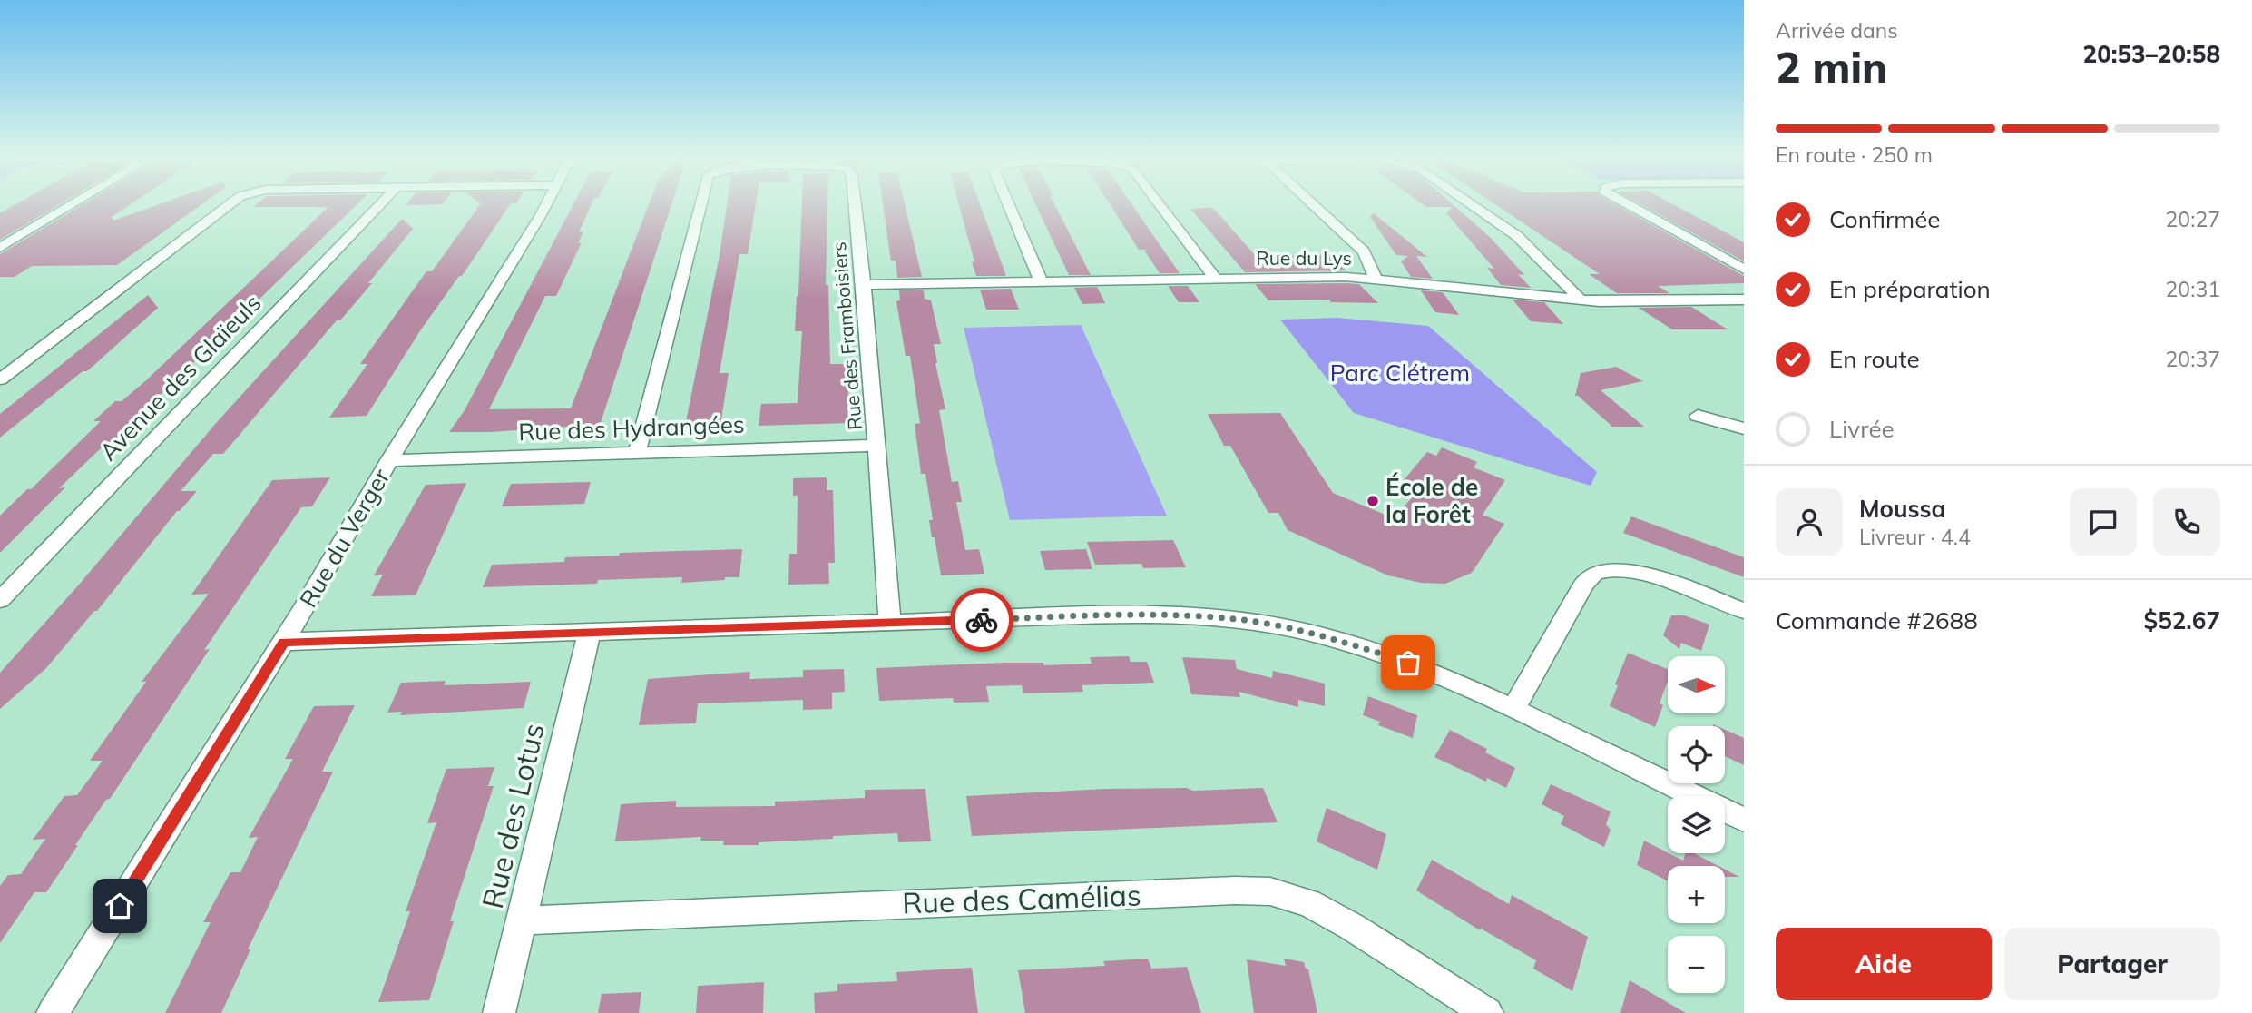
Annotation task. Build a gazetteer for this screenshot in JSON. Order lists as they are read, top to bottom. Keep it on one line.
{"streets":{"street":["Rue du Lys","Rue des Framboisiers","Avenue des Glaïeuls","Rue des Hydrangées","Rue du Verger","Rue des Lotus","Rue des Camélias"]},"crossings":[["Rue du Lys","Rue des Framboisiers"],["Rue des Framboisiers","Rue des Hydrangées"],["Rue des Hydrangées","Rue du Verger"],["Rue des Lotus","Rue des Camélias"]],"parks":["Parc Clétrem"],"places":["École de la Forêt"],"north":"right","page":{"heading":["2 min","Arrivée dans","20:53–20:58"],"panel":["Moussa","Livreur · 4.4","Commande #2688","$52.67"],"bar":"En route · 250 m","list":[["Confirmée","20:27"],["En préparation","20:31"],["En route","20:37"],"Livrée"],"map_buttons":["+","−"],"buttons":["Aide","Partager"]}}
